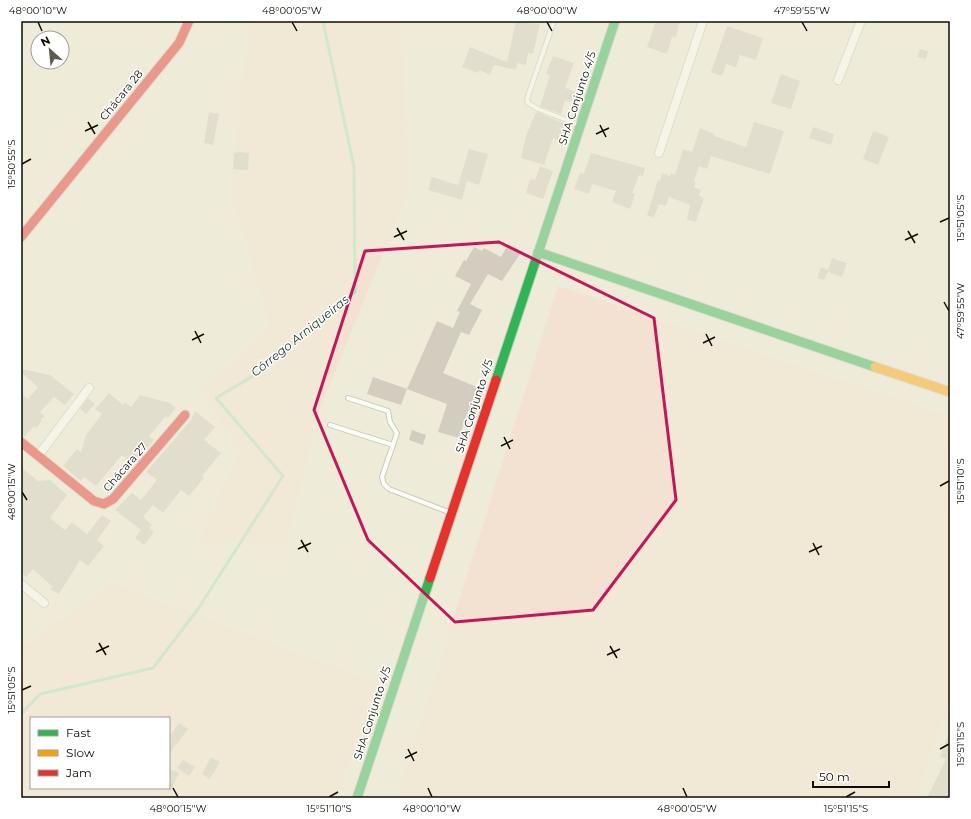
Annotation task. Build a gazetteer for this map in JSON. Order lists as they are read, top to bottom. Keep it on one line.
{"streets":{"street":["Chácara 28","SHA Conjunto 4/5","Chácara 27"]},"water":["Córrego Arniqueiras"],"legend":["Fast","Slow","Jam"],"scale_bar":"50 m","north":"top left","coordinates":["48°00'10\"W","48°00'05\"W","48°00'00\"W","47°59'55\"W","15°50'55\"S","15°51'05\"S","15°51'10\"S","48°00'15\"W","15°51'15\"S"]}
